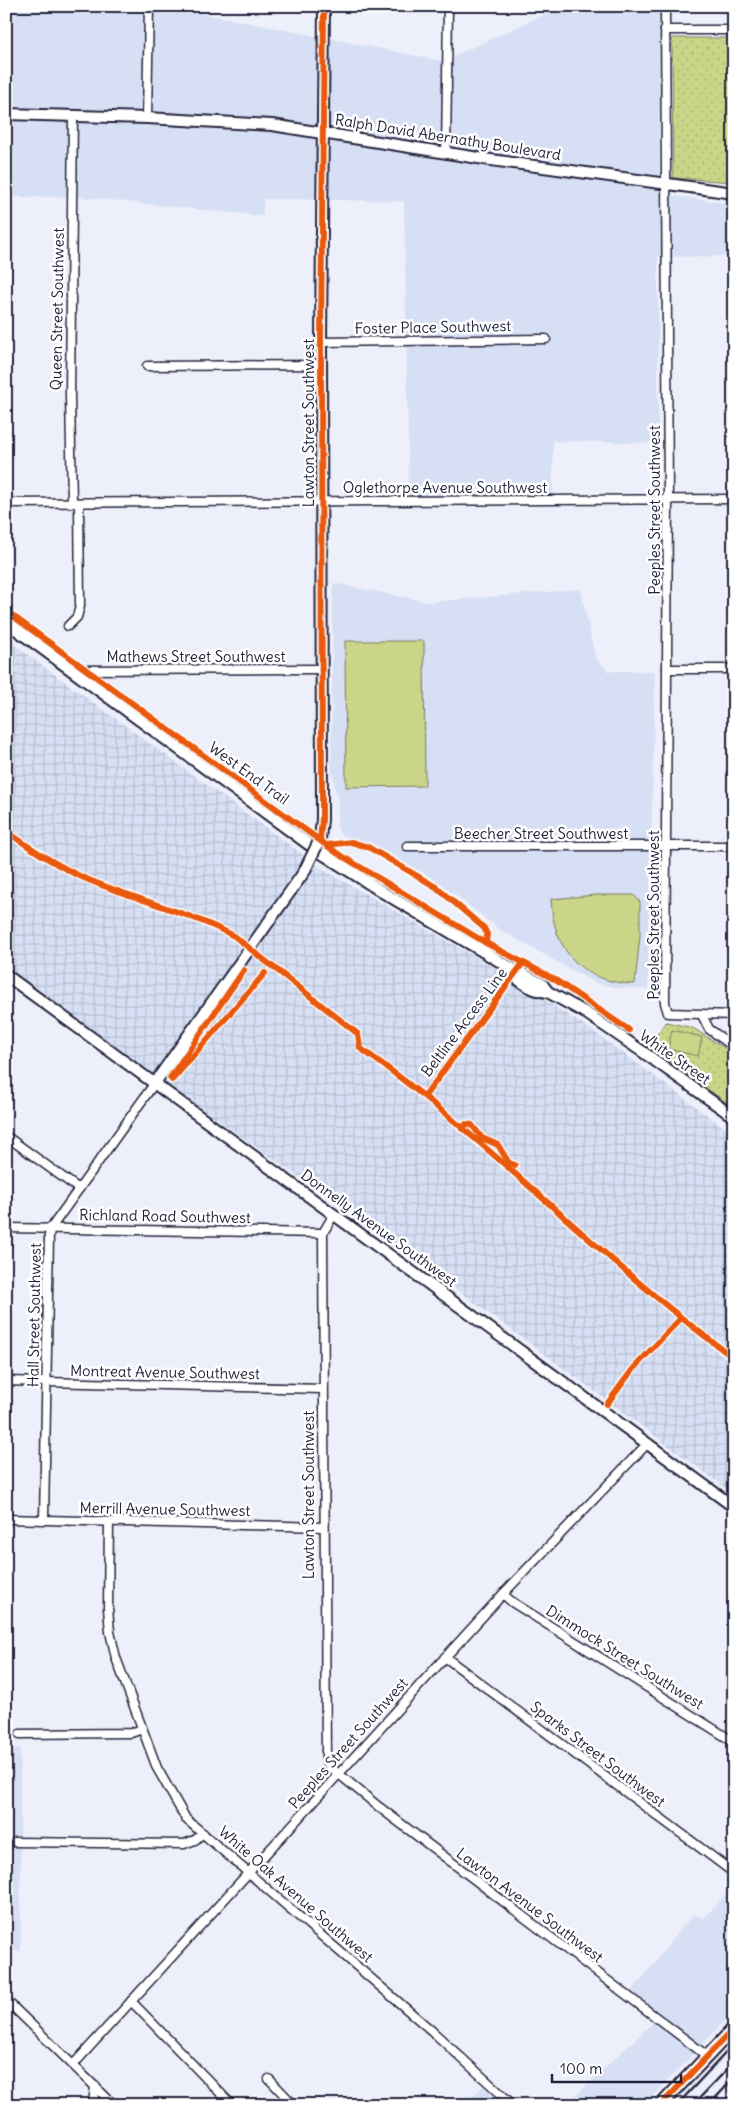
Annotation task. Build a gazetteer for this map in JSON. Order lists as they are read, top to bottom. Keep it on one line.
{"streets":{"street":["Ralph David Abernathy Boulevard","Queen Street Southwest","Foster Place Southwest","Lawton Street Southwest","Oglethorpe Avenue Southwest","Peeples Street Southwest","Mathews Street Southwest","Beecher Street Southwest","White Street","Richland Road Southwest","Donnelly Avenue Southwest","Hall Street Southwest","Montreat Avenue Southwest","Merrill Avenue Southwest","Dimmock Street Southwest","Sparks Street Southwest","White Oak Avenue Southwest","Lawton Avenue Southwest"],"cycle path":["West End Trail","Beltline Access Line"]},"crossings":[["Ralph David Abernathy Boulevard","Queen Street Southwest"],["Ralph David Abernathy Boulevard","Lawton Street Southwest"],["Ralph David Abernathy Boulevard","Peeples Street Southwest"],["Queen Street Southwest","Oglethorpe Avenue Southwest"],["Foster Place Southwest","Lawton Street Southwest"],["Lawton Street Southwest","Oglethorpe Avenue Southwest"],["Lawton Street Southwest","Peeples Street Southwest"],["Lawton Street Southwest","Mathews Street Southwest"],["Lawton Street Southwest","Richland Road Southwest"],["Lawton Street Southwest","Donnelly Avenue Southwest"],["Lawton Street Southwest","Hall Street Southwest"],["Lawton Street Southwest","Montreat Avenue Southwest"],["Lawton Street Southwest","Merrill Avenue Southwest"],["Lawton Street Southwest","Lawton Avenue Southwest"],["Oglethorpe Avenue Southwest","Peeples Street Southwest"],["Peeples Street Southwest","Beecher Street Southwest"],["Peeples Street Southwest","Donnelly Avenue Southwest"],["Peeples Street Southwest","Dimmock Street Southwest"],["Peeples Street Southwest","Sparks Street Southwest"],["Peeples Street Southwest","White Oak Avenue Southwest"],["Peeples Street Southwest","Lawton Avenue Southwest"],["Mathews Street Southwest","White Street"],["Richland Road Southwest","Hall Street Southwest"],["Donnelly Avenue Southwest","Hall Street Southwest"],["Hall Street Southwest","Montreat Avenue Southwest"],["Hall Street Southwest","Merrill Avenue Southwest"]],"scale_bar":"100 m"}
